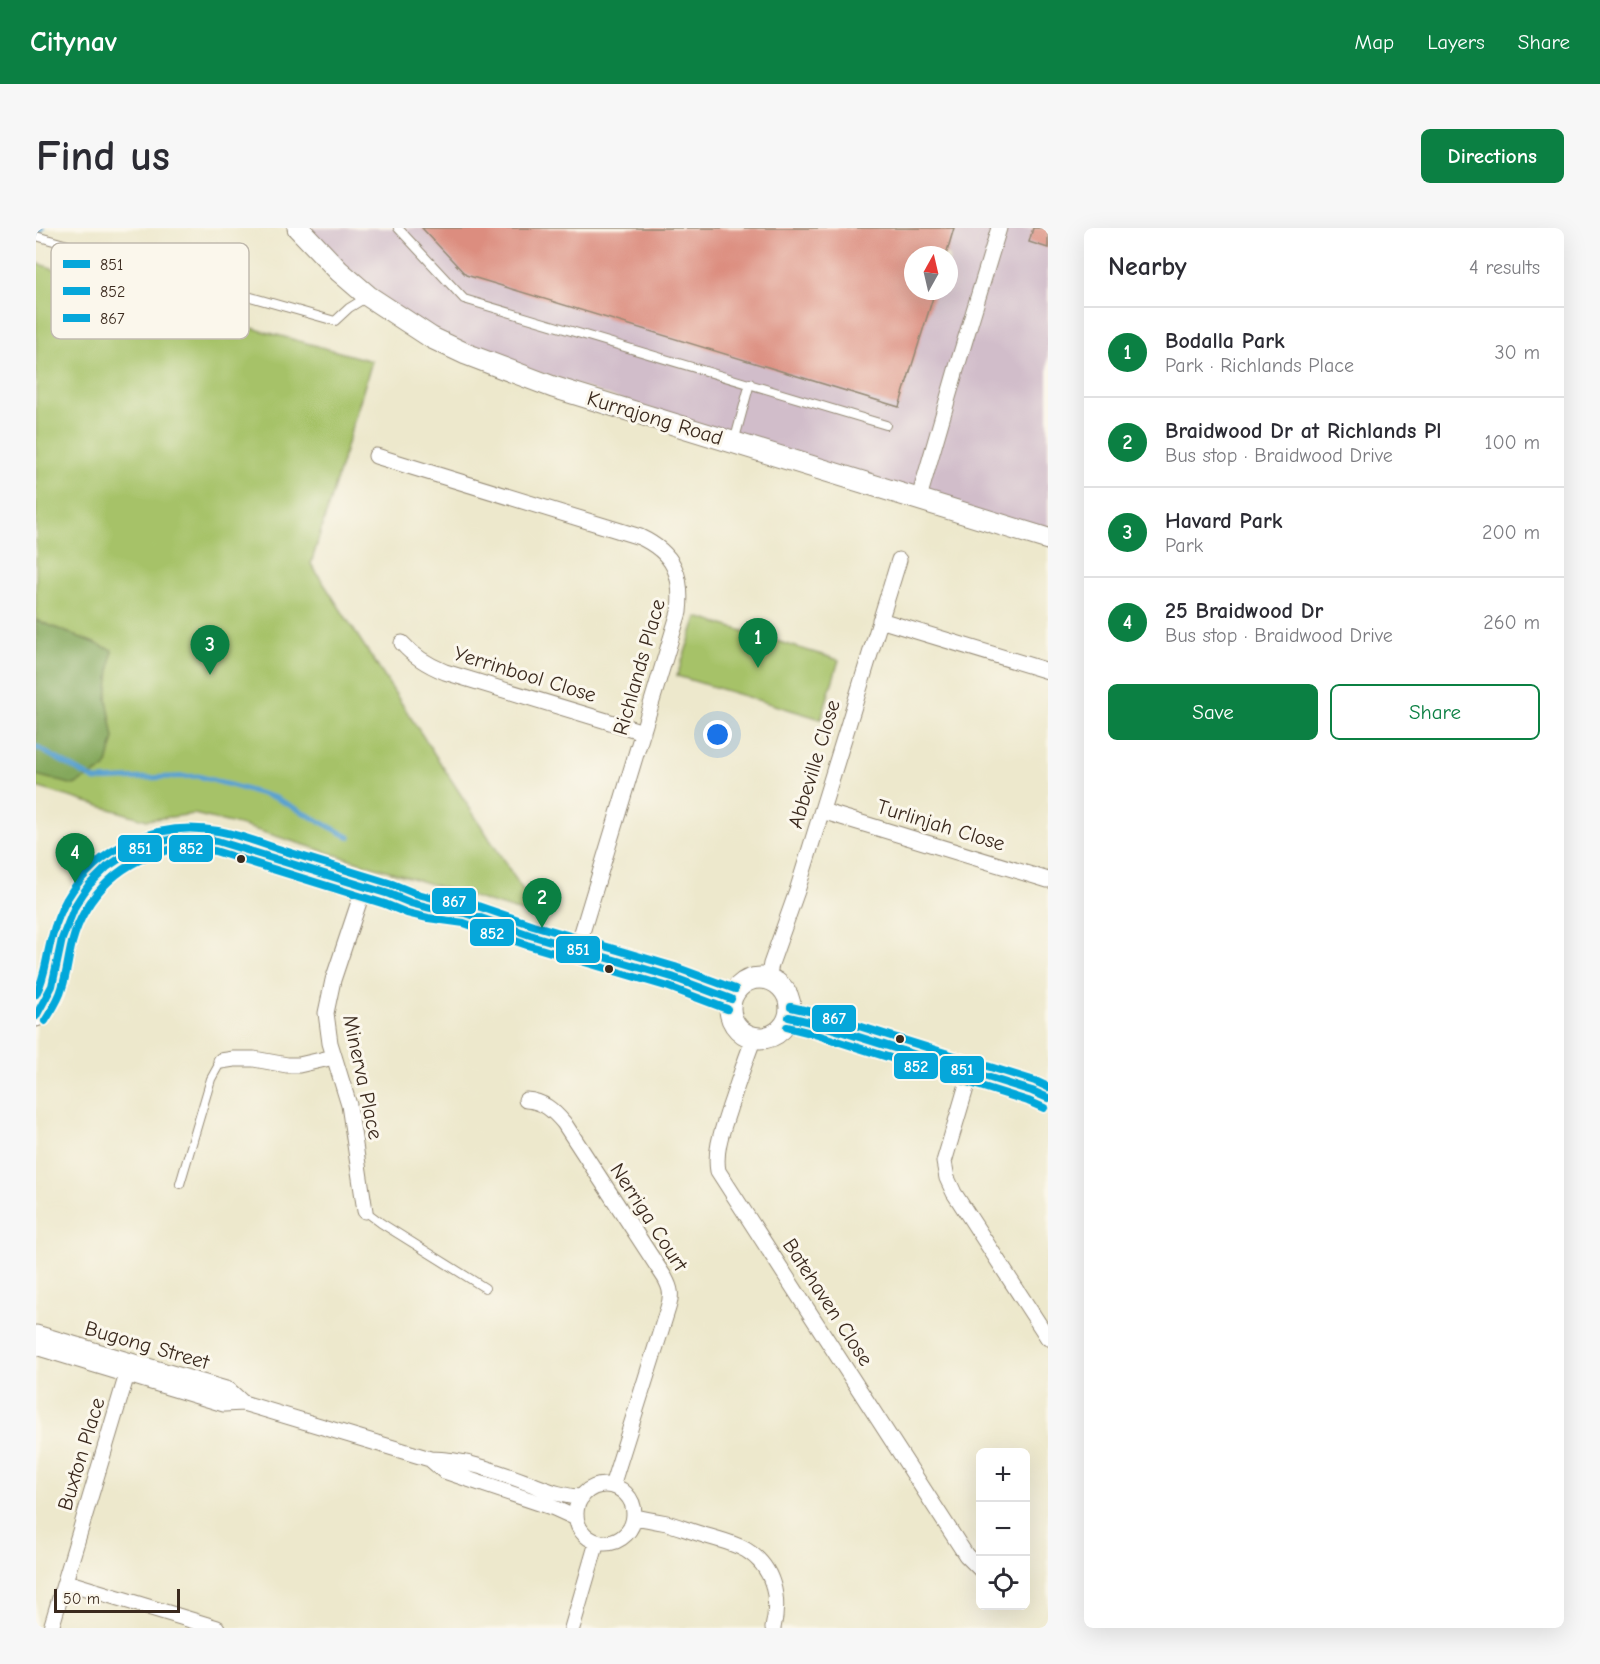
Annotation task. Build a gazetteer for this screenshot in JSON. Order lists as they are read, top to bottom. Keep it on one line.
{"streets":{"street":["Kurrajong Road","Richlands Place","Yerrinbool Close","Abbeville Close","Turlinjah Close","Minerva Place","Nerriga Court","Batehaven Close","Bugong Street","Buxton Place"]},"crossings":[["Richlands Place","Yerrinbool Close"],["Abbeville Close","Turlinjah Close"],["Abbeville Close","Batehaven Close"],["Nerriga Court","Bugong Street"],["Bugong Street","Buxton Place"]],"lines":["transit line 867","transit line 851","transit line 852"],"legend":["851","852","867"],"scale_bar":"50 m","north":"top","page":{"header":"Citynav","nav":["Map","Layers","Share"],"buttons":["Directions",["Save","Share"]],"title":"Find us","heading":["Nearby","4 results"],"list":[{"mark":"1","name":"Bodalla Park","note":"Park · Richlands Place","value":"30 m"},{"mark":"2","name":"Braidwood Dr at Richlands Pl","note":"Bus stop · Braidwood Drive","value":"100 m"},{"mark":"3","name":"Havard Park","note":"Park","value":"200 m"},{"mark":"4","name":"25 Braidwood Dr","note":"Bus stop · Braidwood Drive","value":"260 m"}],"pins":["1","3","4","2"],"map_buttons":["+","−"],"scale":"50 m"}}
